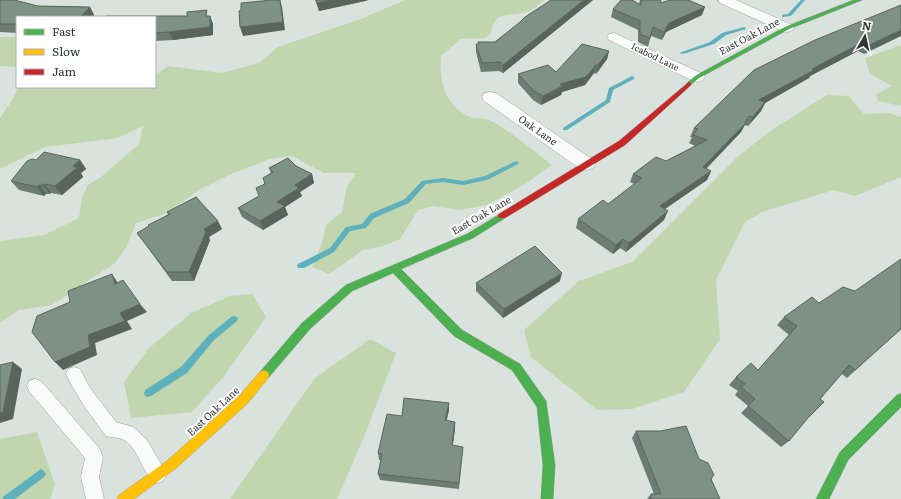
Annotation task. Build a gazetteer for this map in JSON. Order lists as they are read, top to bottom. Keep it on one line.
{"streets":{"street":["East Oak Lane","Icabod Lane","Oak Lane"]},"crossings":[["East Oak Lane","Icabod Lane"],["East Oak Lane","Oak Lane"]],"legend":["Fast","Slow","Jam"],"north":"top"}
